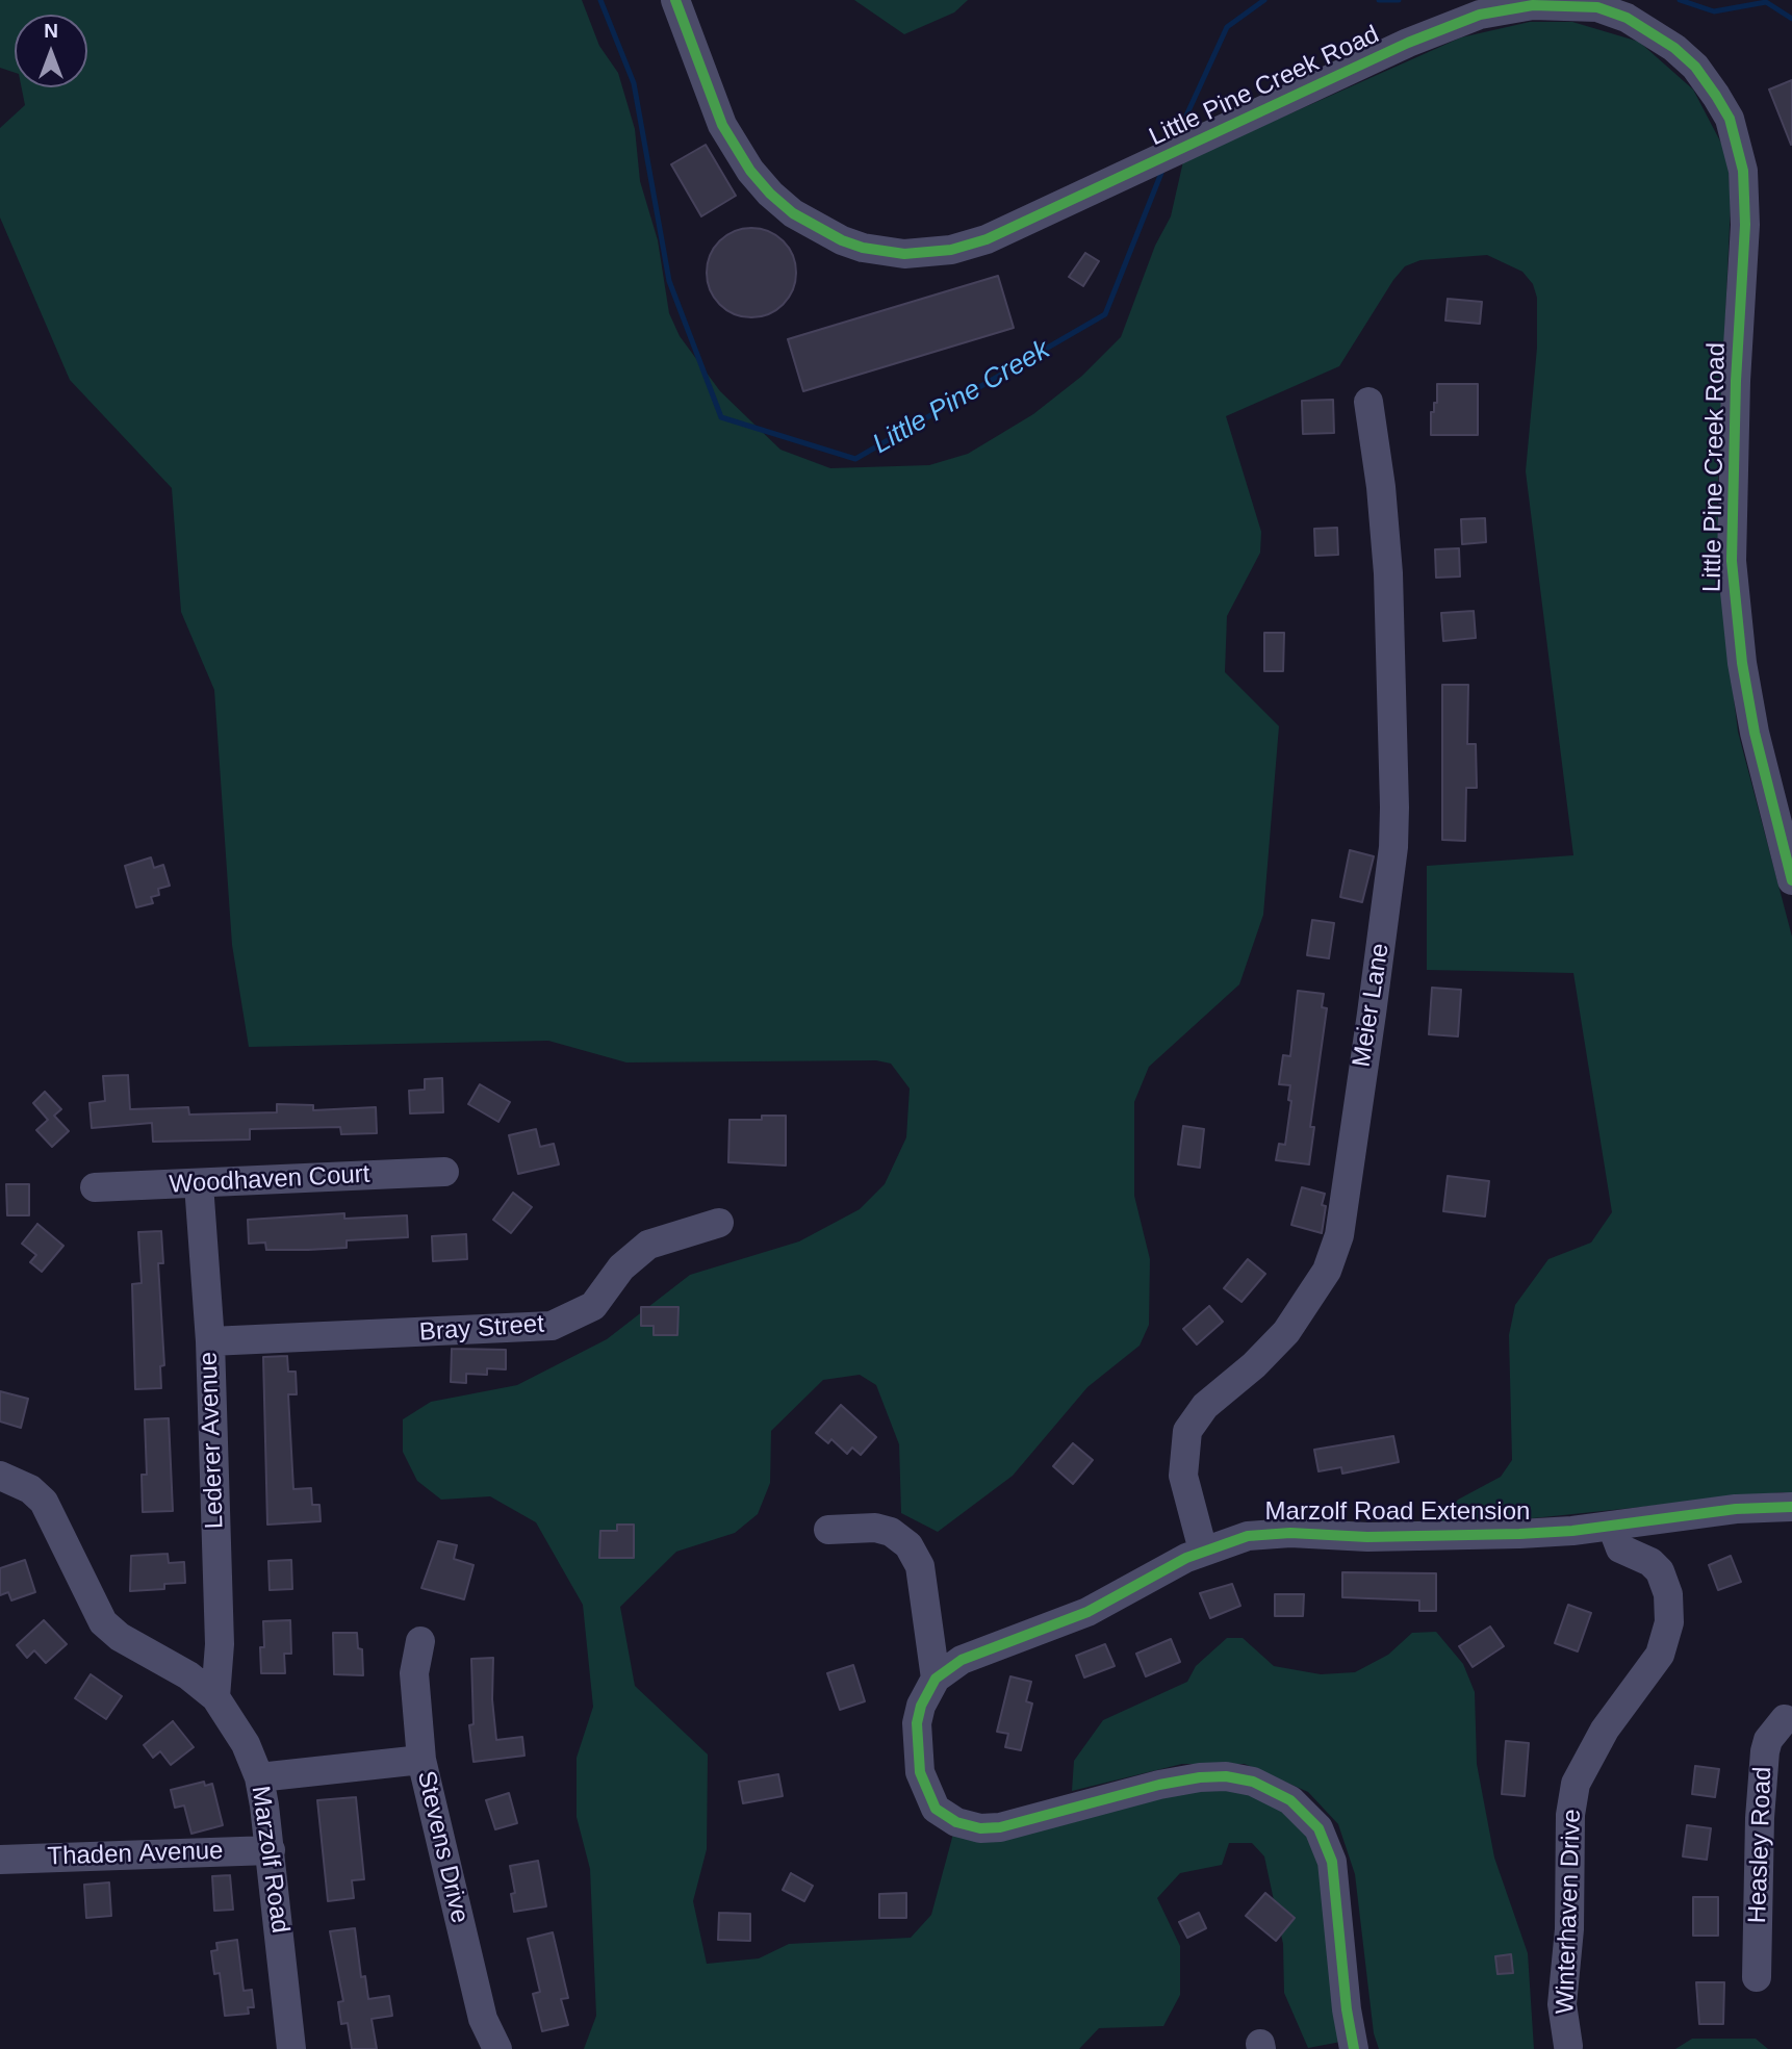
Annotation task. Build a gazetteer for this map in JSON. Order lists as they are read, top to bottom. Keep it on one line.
{"streets":{"street":["Little Pine Creek Road","Meier Lane","Woodhaven Court","Bray Street","Lederer Avenue","Marzolf Road Extension","Heasley Road","Stevens Drive","Thaden Avenue","Marzolf Road","Winterhaven Drive"]},"crossings":[["Meier Lane","Marzolf Road Extension"],["Woodhaven Court","Lederer Avenue"],["Bray Street","Lederer Avenue"],["Lederer Avenue","Marzolf Road"],["Marzolf Road Extension","Winterhaven Drive"],["Thaden Avenue","Marzolf Road"]],"water":["Little Pine Creek"],"north":"top"}
